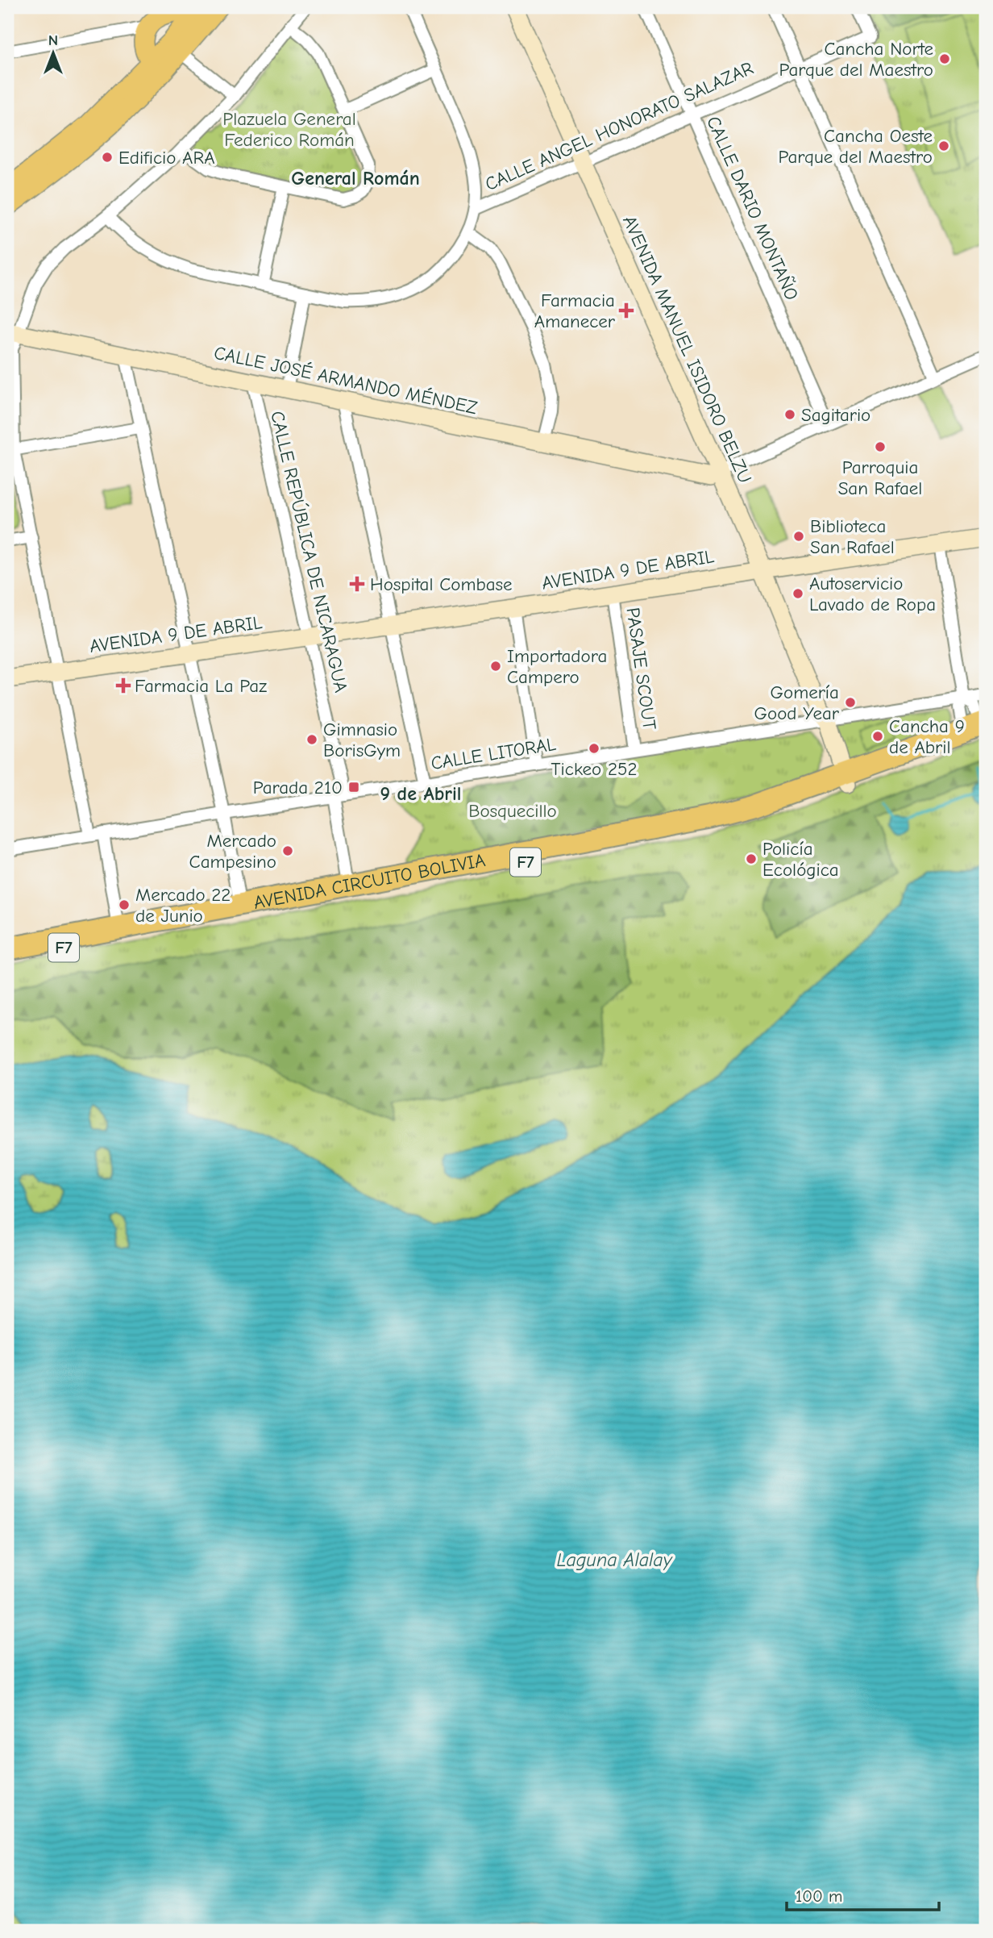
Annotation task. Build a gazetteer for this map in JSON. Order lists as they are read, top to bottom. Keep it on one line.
{"streets":{"highway":["F7","AVENIDA CIRCUITO BOLIVIA"],"main road":["AVENIDA MANUEL ISIDORO BELZU","CALLE JOSÉ ARMANDO MÉNDEZ","AVENIDA 9 DE ABRIL"],"street":["CALLE ANGEL HONORATO SALAZAR","CALLE DARIO MONTAÑO","CALLE REPÚBLICA DE NICARAGUA","PASAJE SCOUT","CALLE LITORAL"]},"crossings":[["CALLE ANGEL HONORATO SALAZAR","CALLE DARIO MONTAÑO"],["CALLE ANGEL HONORATO SALAZAR","AVENIDA MANUEL ISIDORO BELZU"],["AVENIDA MANUEL ISIDORO BELZU","CALLE JOSÉ ARMANDO MÉNDEZ"],["AVENIDA MANUEL ISIDORO BELZU","AVENIDA 9 DE ABRIL"],["AVENIDA MANUEL ISIDORO BELZU","CALLE LITORAL"],["AVENIDA MANUEL ISIDORO BELZU","AVENIDA CIRCUITO BOLIVIA"],["CALLE JOSÉ ARMANDO MÉNDEZ","CALLE REPÚBLICA DE NICARAGUA"],["CALLE REPÚBLICA DE NICARAGUA","AVENIDA 9 DE ABRIL"],["CALLE REPÚBLICA DE NICARAGUA","CALLE LITORAL"],["CALLE REPÚBLICA DE NICARAGUA","AVENIDA CIRCUITO BOLIVIA"],["AVENIDA 9 DE ABRIL","PASAJE SCOUT"],["PASAJE SCOUT","CALLE LITORAL"]],"districts":["General Román","9 de Abril"],"water":["Laguna Alalay"],"parks":["Plazuela General Federico Román","Bosquecillo"],"places":{"other":["Cancha Norte Parque del Maestro","Cancha Oeste Parque del Maestro","Edificio ARA","Sagitario","Parroquia San Rafael","Biblioteca San Rafael","Autoservicio Lavado de Ropa","Importadora Campero","Gomería Good Year","Cancha 9 de Abril","Gimnasio BorisGym","Tickeo 252","Mercado Campesino","Policía Ecológica","Mercado 22 de Junio"],"health":["Farmacia Amanecer","Hospital Combase","Farmacia La Paz"],"transit":["Parada 210"]},"scale_bar":"100 m","north":"top"}
